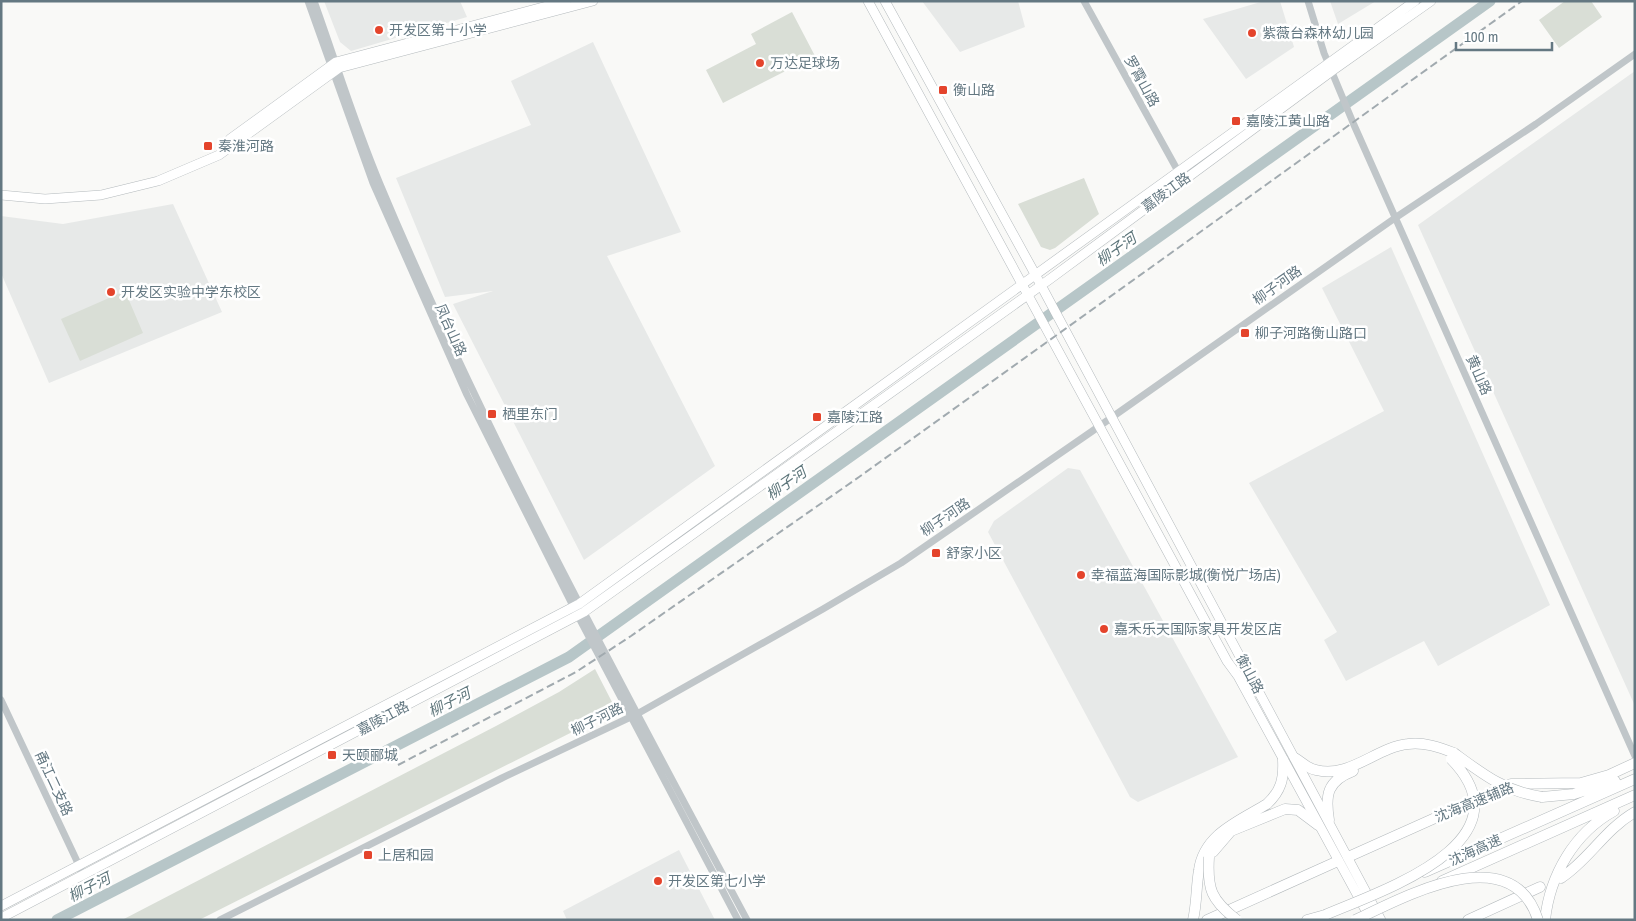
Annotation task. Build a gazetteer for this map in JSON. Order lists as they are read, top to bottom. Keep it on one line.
{"streets":{"highway":["沈海高速辅路","沈海高速"],"main road":["嘉陵江路","衡山路"],"street":["罗霄山路","柳子河路","凤台山路","黄山路","甬江二支路"]},"crossings":[["罗霄山路","嘉陵江路"],["嘉陵江路","凤台山路"],["嘉陵江路","黄山路"],["嘉陵江路","衡山路"],["嘉陵江路","甬江二支路"],["柳子河路","凤台山路"],["柳子河路","黄山路"],["柳子河路","衡山路"],["衡山路","沈海高速辅路"]],"water":["柳子河"],"places":{"other":["开发区第十小学","紫薇台森林幼儿园","万达足球场","开发区实验中学东校区","幸福蓝海国际影城(衡悦广场店)","嘉禾乐天国际家具开发区店","开发区第七小学"],"transit":["衡山路","嘉陵江黄山路","秦淮河路","柳子河路衡山路口","栖里东门","嘉陵江路","舒家小区","天颐郦城","上居和园"]},"scale_bar":"100 m"}
